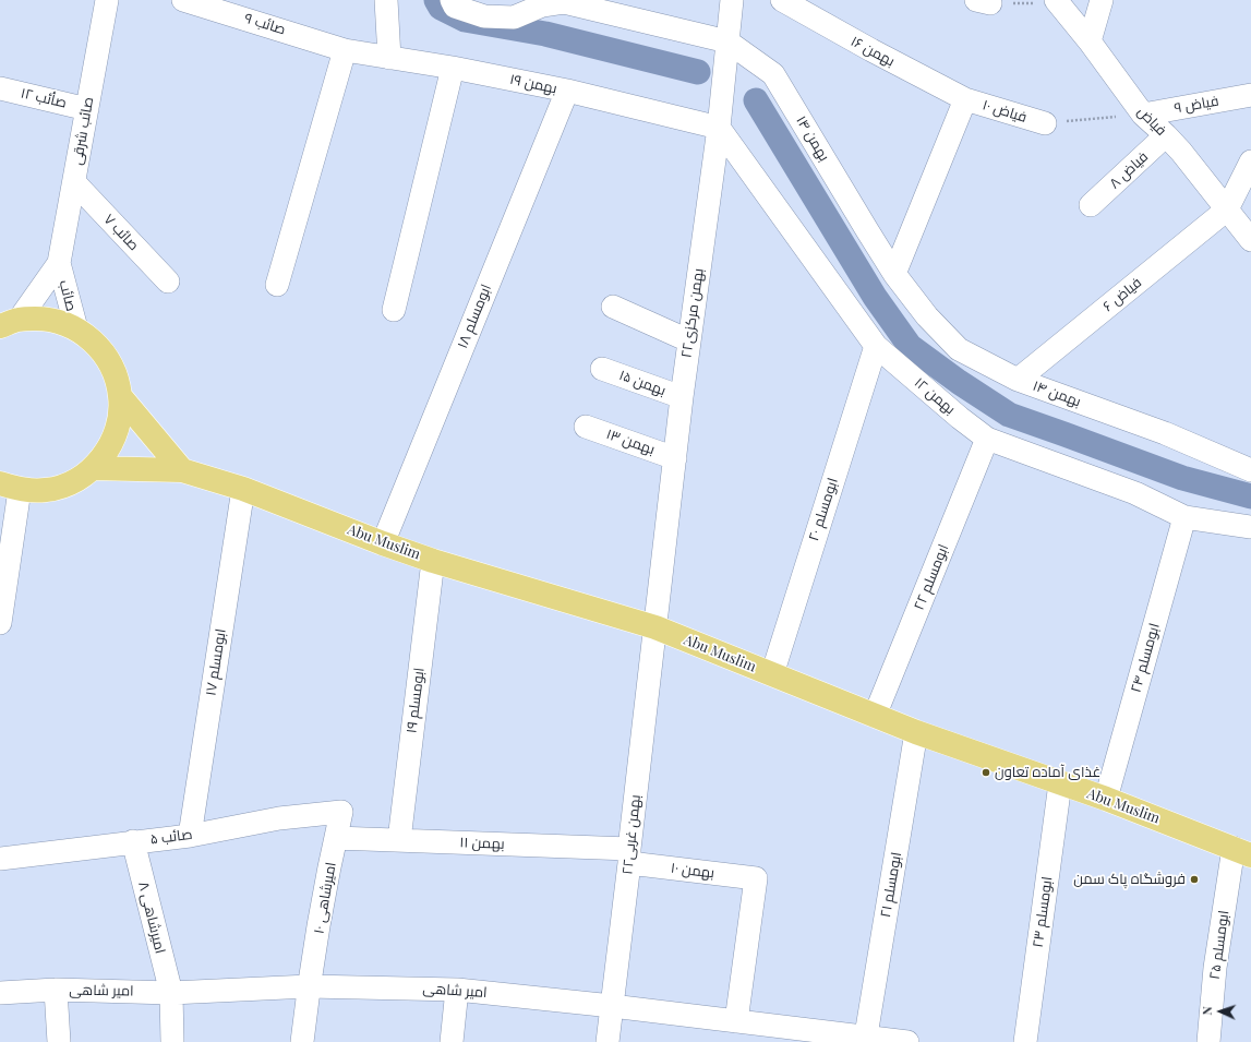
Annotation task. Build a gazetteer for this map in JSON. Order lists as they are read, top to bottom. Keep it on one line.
{"streets":{"main road":["Abu Muslim"],"street":["صائب ۹","بهمن ۱۶","بهمن ۱۹","صأئب ۱۲","فیاض ۹","فیاض ۱۰","فیاض","صائب شرقی","بهمن ۱۴","فیاض ۸","صائب ۷","فیاض ۶","صائب","۲۲بهمن مرکزی","ابومسلم ۱۸","بهمن ۱۵","بهمن ۱۲","بهمن ۱۳","ابومسلم ۲۰","ابومسلم ۲۲","ابومسلم ۲۴","ابومسلم ۱۷","ابومسلم ۱۹","۲۲بهمن غربی","صائب ۵","بهمن ۱۱","بهمن ۱۰","ابومسلم ۲۱","امیرشاهی ۱۰","ابومسلم ۲۳","امیرشاهی ۸","ابومسلم ۲۵","امیر شاهی"]},"crossings":[["صائب ۹","بهمن ۱۹"],["بهمن ۱۶","فیاض ۱۰"],["بهمن ۱۹","۲۲بهمن مرکزی"],["بهمن ۱۹","ابومسلم ۱۸"],["بهمن ۱۹","بهمن ۱۲"],["صأئب ۱۲","صائب شرقی"],["فیاض ۹","فیاض"],["فیاض","فیاض ۸"],["فیاض","فیاض ۶"],["صائب شرقی","صائب ۷"],["صائب شرقی","صائب"],["بهمن ۱۴","فیاض ۶"],["بهمن ۱۴","۲۲بهمن مرکزی"],["۲۲بهمن مرکزی","بهمن ۱۵"],["۲۲بهمن مرکزی","بهمن ۱۲"],["۲۲بهمن مرکزی","بهمن ۱۳"],["۲۲بهمن مرکزی","Abu Muslim"],["۲۲بهمن مرکزی","۲۲بهمن غربی"],["ابومسلم ۱۸","Abu Muslim"],["بهمن ۱۲","ابومسلم ۲۰"],["بهمن ۱۲","ابومسلم ۲۲"],["بهمن ۱۲","ابومسلم ۲۴"],["ابومسلم ۲۰","Abu Muslim"],["Abu Muslim","ابومسلم ۲۲"],["Abu Muslim","ابومسلم ۲۴"],["Abu Muslim","ابومسلم ۱۷"],["Abu Muslim","ابومسلم ۱۹"],["Abu Muslim","۲۲بهمن غربی"],["Abu Muslim","ابومسلم ۲۱"],["Abu Muslim","ابومسلم ۲۳"],["Abu Muslim","ابومسلم ۲۵"],["ابومسلم ۱۷","صائب ۵"],["ابومسلم ۱۹","بهمن ۱۱"],["۲۲بهمن غربی","بهمن ۱۱"],["۲۲بهمن غربی","بهمن ۱۰"],["۲۲بهمن غربی","امیر شاهی"],["صائب ۵","امیرشاهی ۱۰"],["صائب ۵","امیرشاهی ۸"],["بهمن ۱۱","بهمن ۱۰"],["بهمن ۱۱","امیرشاهی ۱۰"],["بهمن ۱۰","امیر شاهی"],["ابومسلم ۲۱","امیر شاهی"],["امیرشاهی ۱۰","امیر شاهی"],["امیرشاهی ۸","امیر شاهی"]],"places":["غذای آماده تعاون","فروشگاه پاک سمن"],"north":"left"}
